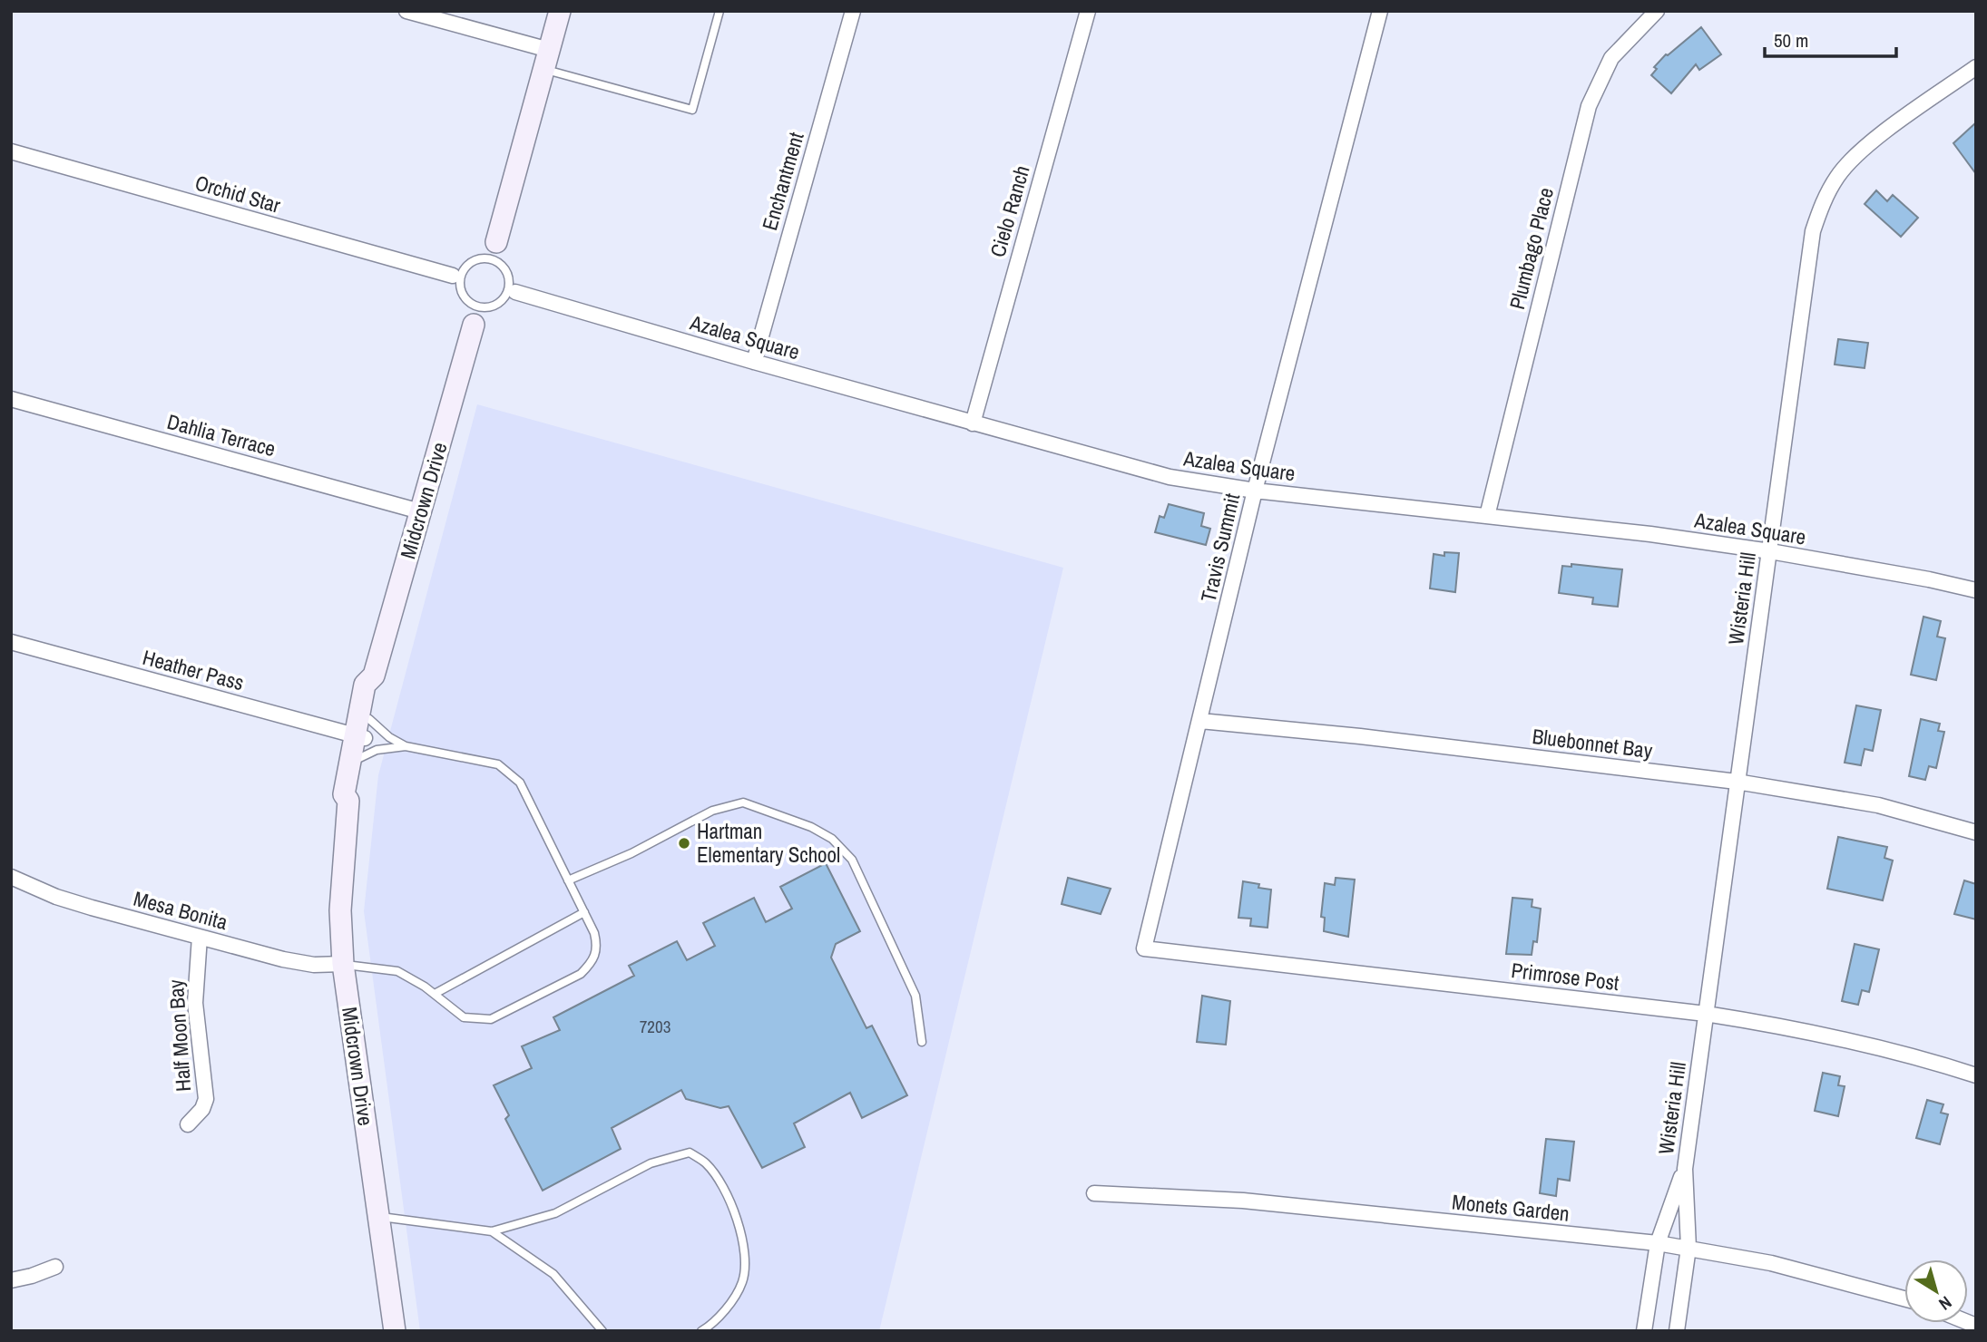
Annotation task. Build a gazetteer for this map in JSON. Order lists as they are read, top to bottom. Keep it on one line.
{"streets":{"street":["Enchantment","Orchid Star","Cielo Ranch","Plumbago Place","Azalea Square","Dahlia Terrace","Midcrown Drive","Travis Summit","Wisteria Hill","Heather Pass","Bluebonnet Bay","Mesa Bonita","Primrose Post","Half Moon Bay","Monets Garden"]},"crossings":[["Enchantment","Azalea Square"],["Orchid Star","Azalea Square"],["Cielo Ranch","Azalea Square"],["Plumbago Place","Azalea Square"],["Azalea Square","Travis Summit"],["Azalea Square","Wisteria Hill"],["Dahlia Terrace","Midcrown Drive"],["Midcrown Drive","Heather Pass"],["Midcrown Drive","Mesa Bonita"],["Travis Summit","Bluebonnet Bay"],["Travis Summit","Primrose Post"],["Wisteria Hill","Bluebonnet Bay"],["Wisteria Hill","Primrose Post"],["Wisteria Hill","Monets Garden"],["Mesa Bonita","Half Moon Bay"]],"places":["Hartman Elementary School"],"house_numbers":["7203"],"scale_bar":"50 m","north":"bottom right"}
